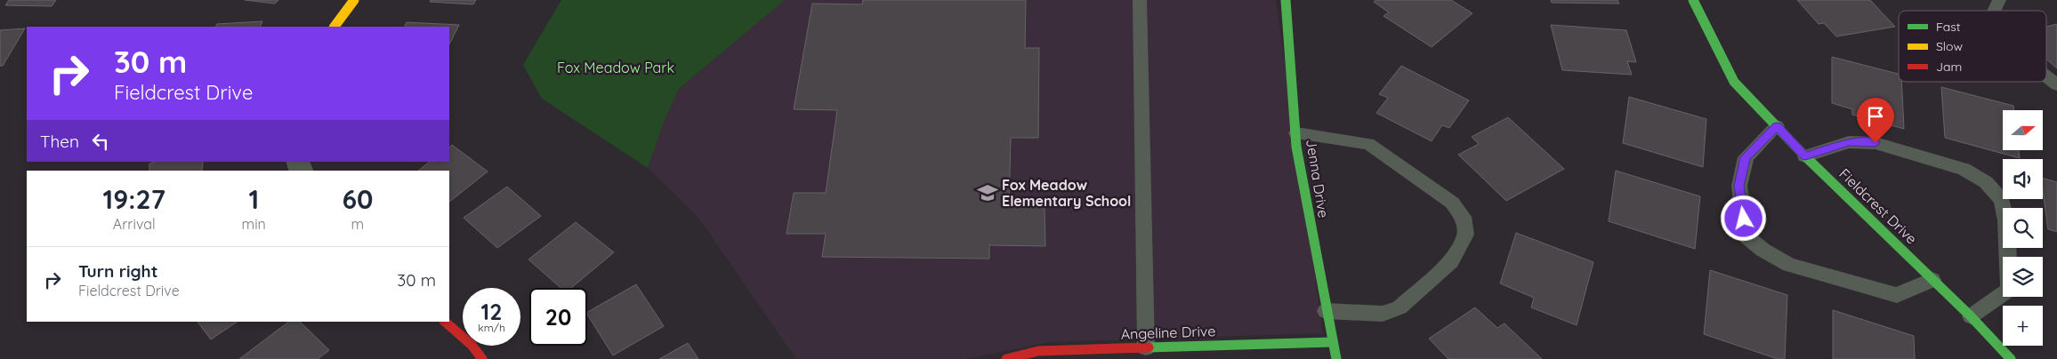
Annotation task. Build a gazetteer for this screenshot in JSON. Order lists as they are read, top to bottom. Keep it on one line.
{"streets":{"street":["Jenna Drive","Fieldcrest Drive","Angeline Drive"]},"crossings":[["Jenna Drive","Angeline Drive"]],"parks":["Fox Meadow Park"],"places":{"school or university":["Fox Meadow Elementary School"]},"legend":["Fast","Slow","Jam"],"north":"right","page":{"turn":["30 m","Fieldcrest Drive"],"map_buttons":"+","then":"Then","eta":["19:27","Arrival","1","min","60","m"],"list":[{"name":"Turn right","note":"Fieldcrest Drive","value":"30 m"}],"speed":"12 km/h","limit":"20"}}
